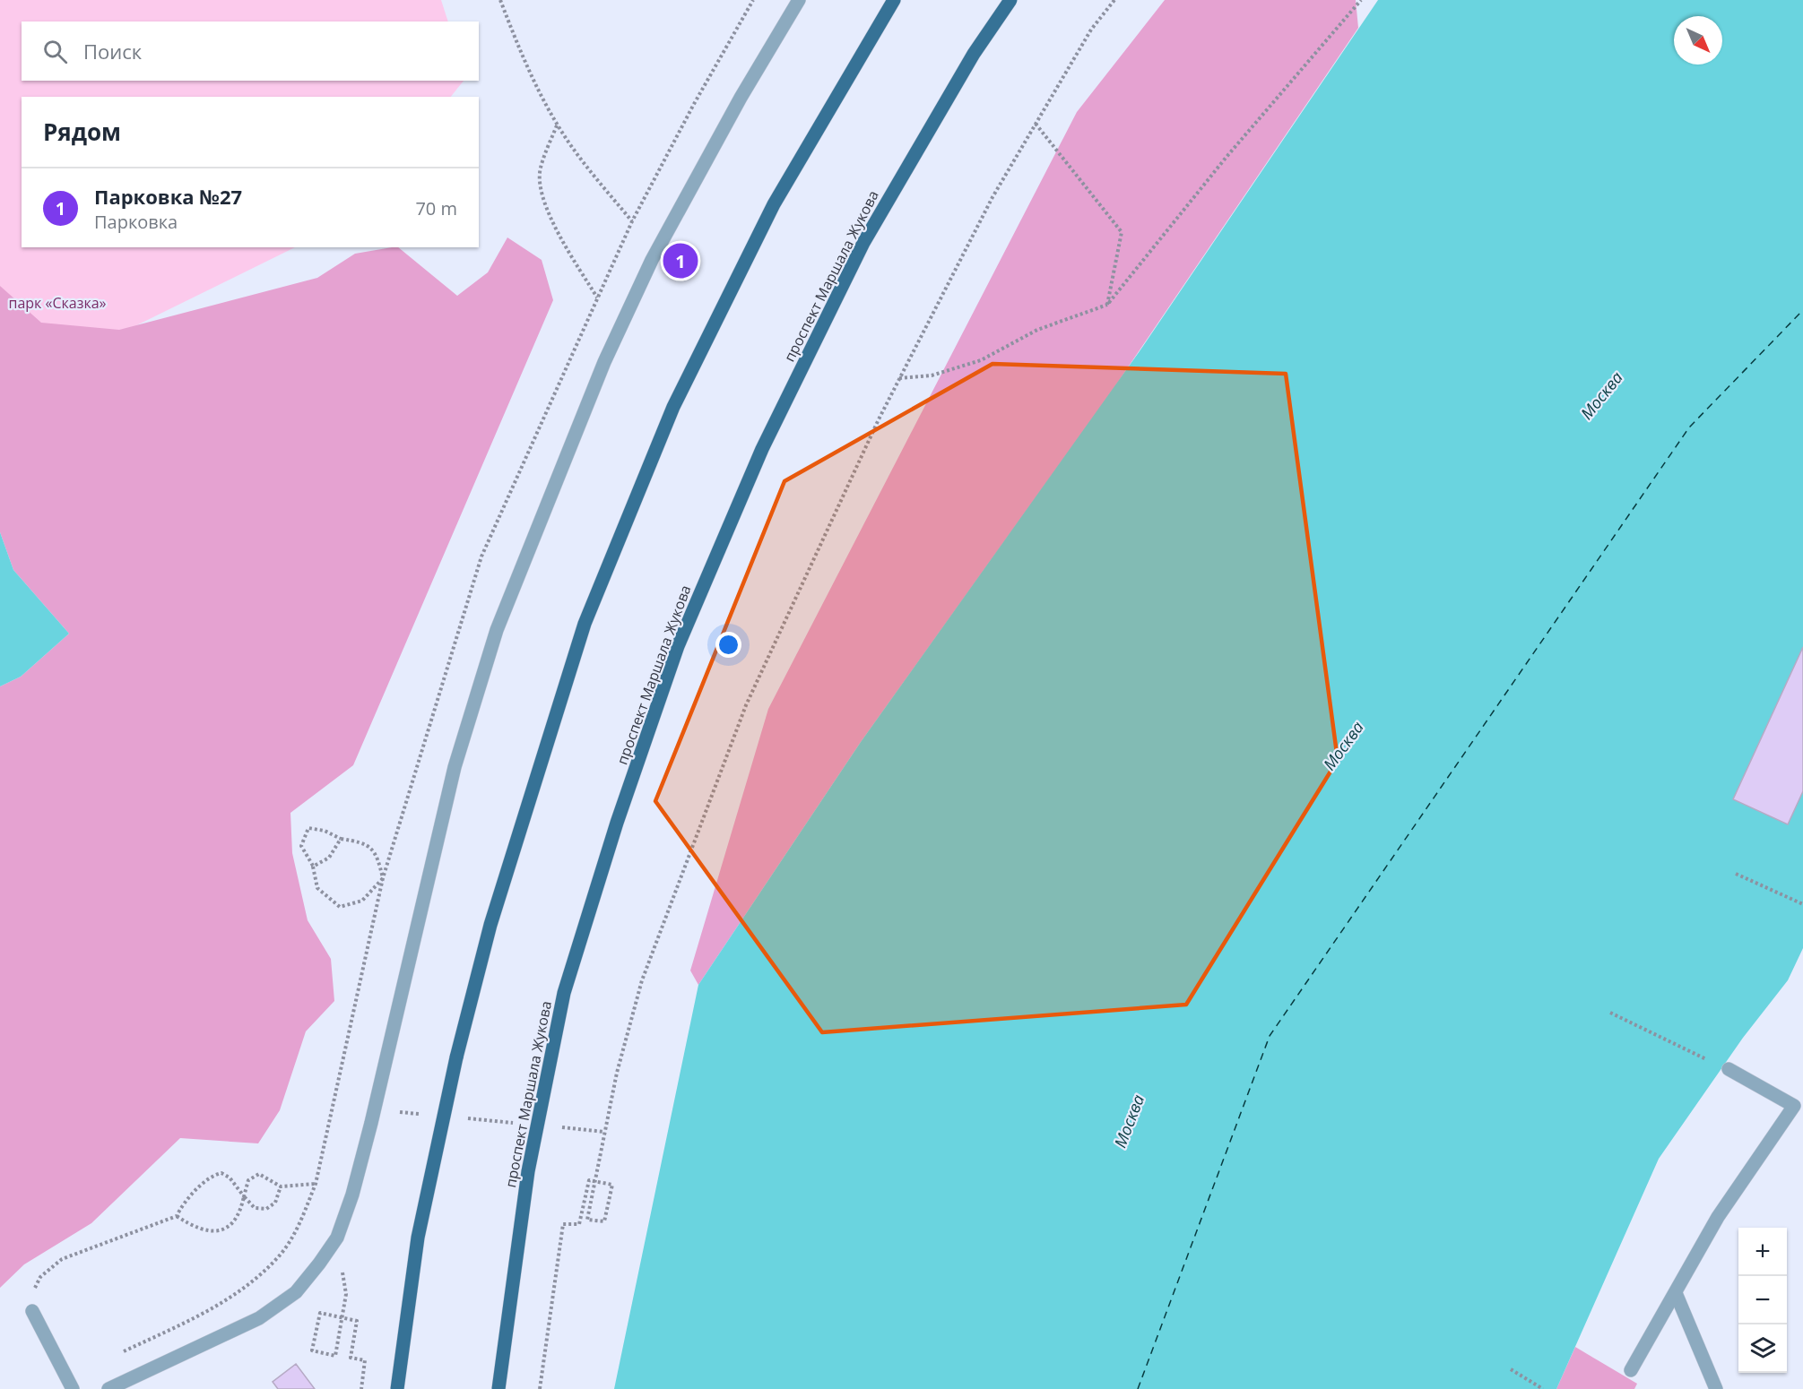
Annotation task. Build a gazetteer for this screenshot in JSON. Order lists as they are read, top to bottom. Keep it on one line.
{"streets":{"main road":["проспект Маршала Жукова"]},"water":["Москва"],"parks":["парк «Сказка»"],"north":"bottom right","page":{"search":"Поиск","heading":"Рядом","list":[{"mark":"1","name":"Парковка №27","note":"Парковка","value":"70 m"}],"pins":"1","map_buttons":["+","−"]}}
